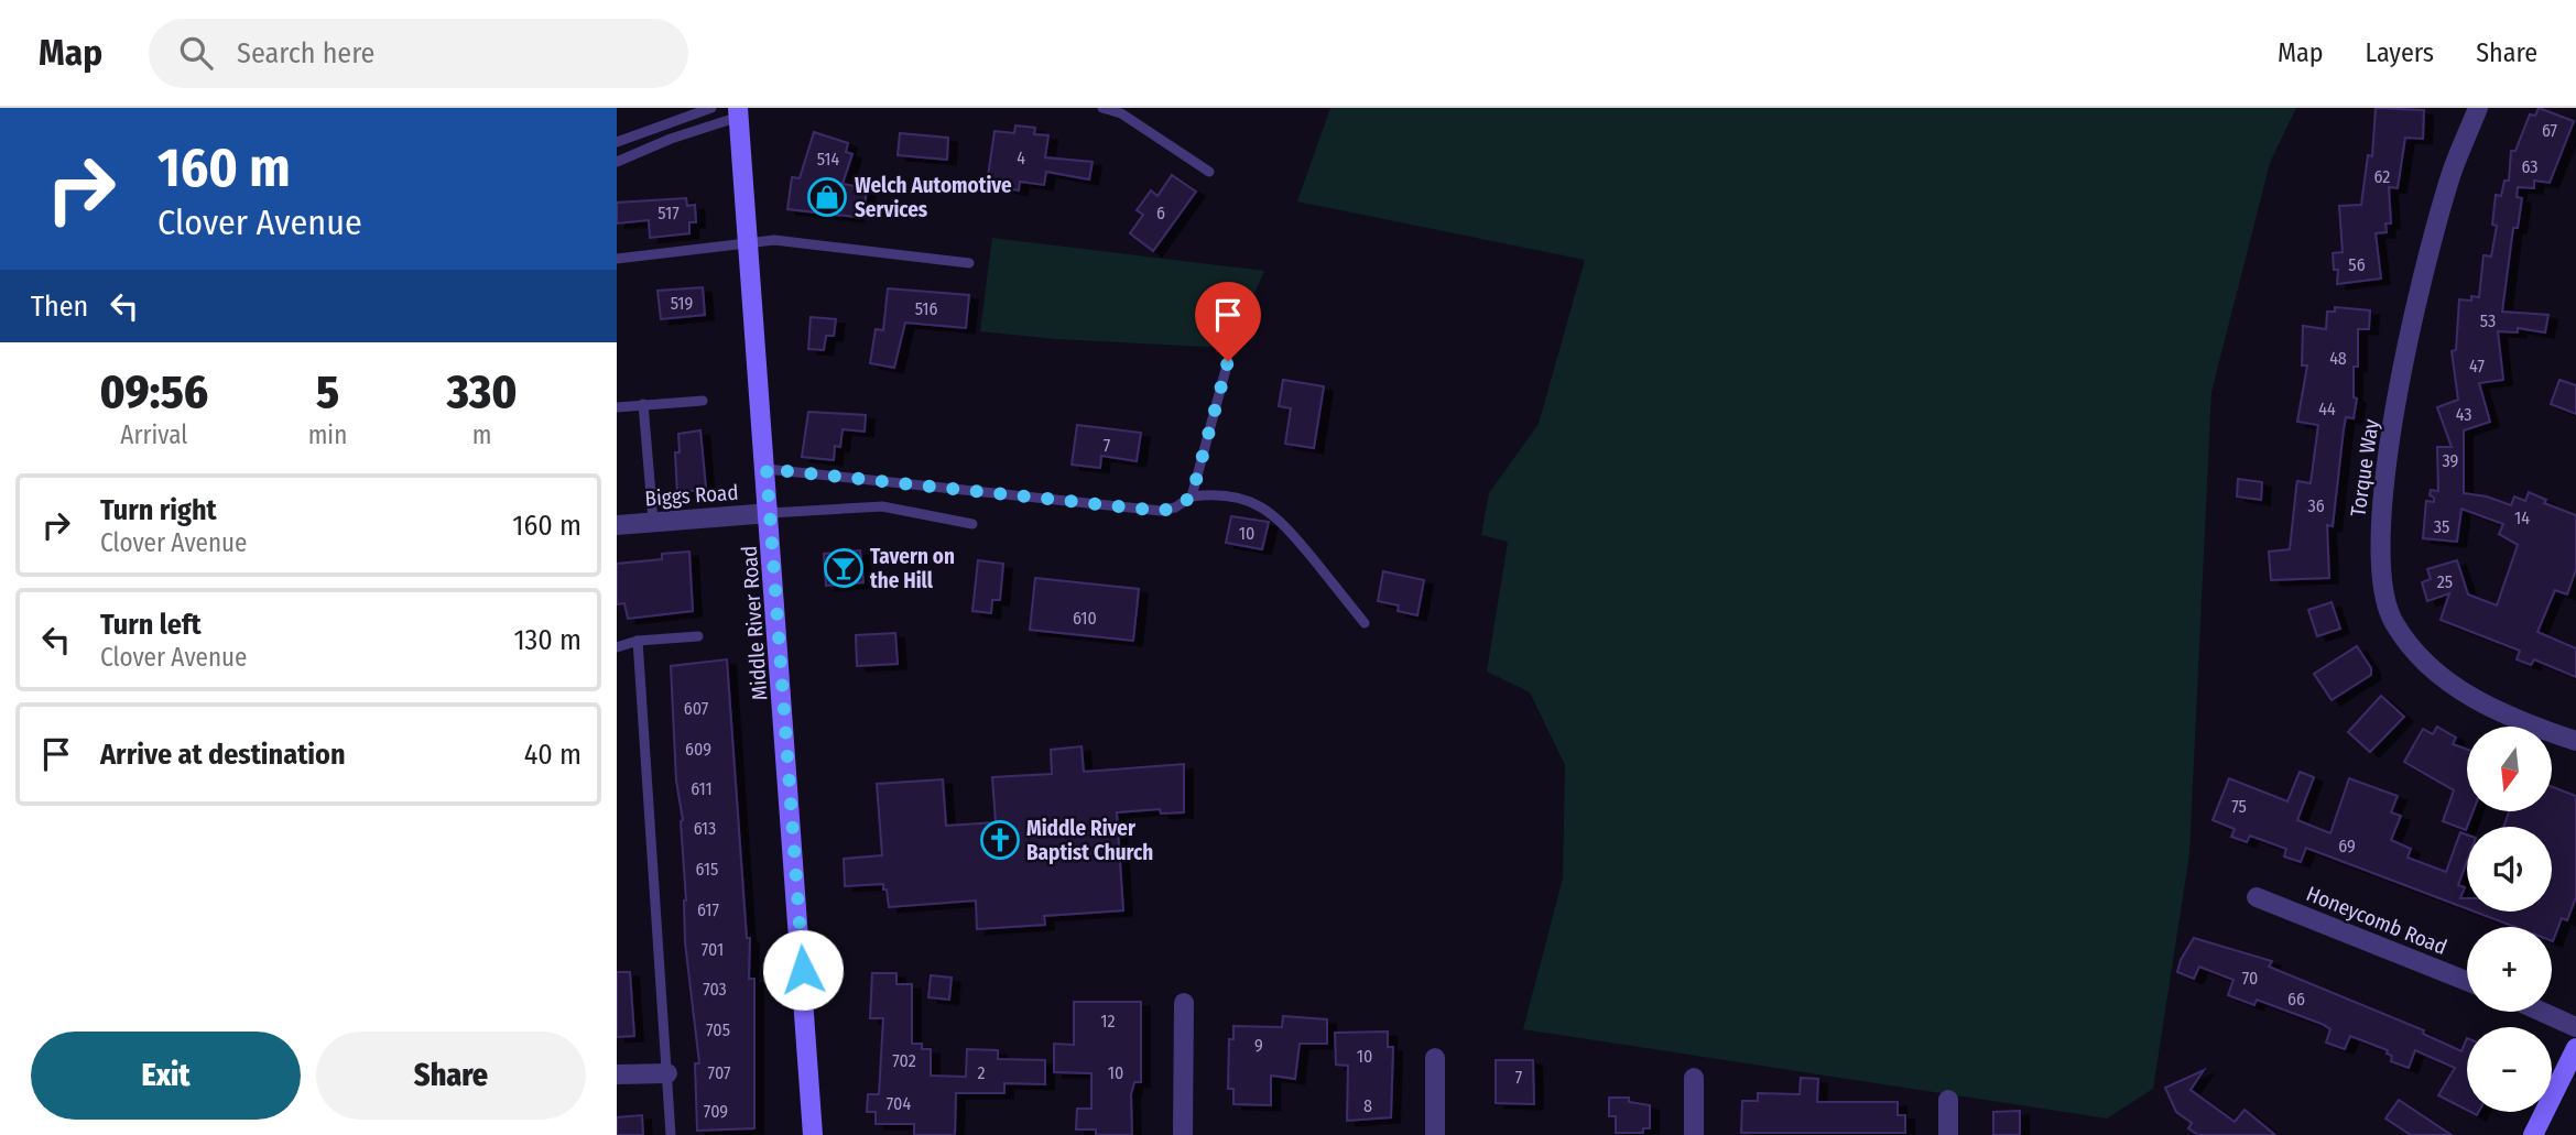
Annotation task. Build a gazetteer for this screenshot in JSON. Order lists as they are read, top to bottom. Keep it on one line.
{"streets":{"street":["Torque Way","Biggs Road","Middle River Road","Honeycomb Road"]},"crossings":[["Biggs Road","Middle River Road"]],"places":{"shop":["Welch Automotive Services"],"bar":["Tavern on the Hill"],"church":["Middle River Baptist Church"]},"house_numbers":["67","4","514","63","62","517","6","56","519","516","53","48","47","44","43","7","39","36","14","35","10","25","610","607","609","611","75","613","69","615","617","701","70","703","66","12","705","9","10","702","707","2","10","7","704","8","709"],"north":"bottom","page":{"header":"Map","search":"Search here","nav":["Map","Layers","Share"],"turn":["160 m","Clover Avenue"],"then":"Then","eta":["09:56","Arrival","5","min","330","m"],"list":[{"name":"Turn right","note":"Clover Avenue","value":"160 m"},{"name":"Turn left","note":"Clover Avenue","value":"130 m"},{"name":"Arrive at destination","value":"40 m"}],"map_buttons":["+","−"],"buttons":["Exit","Share"]}}
